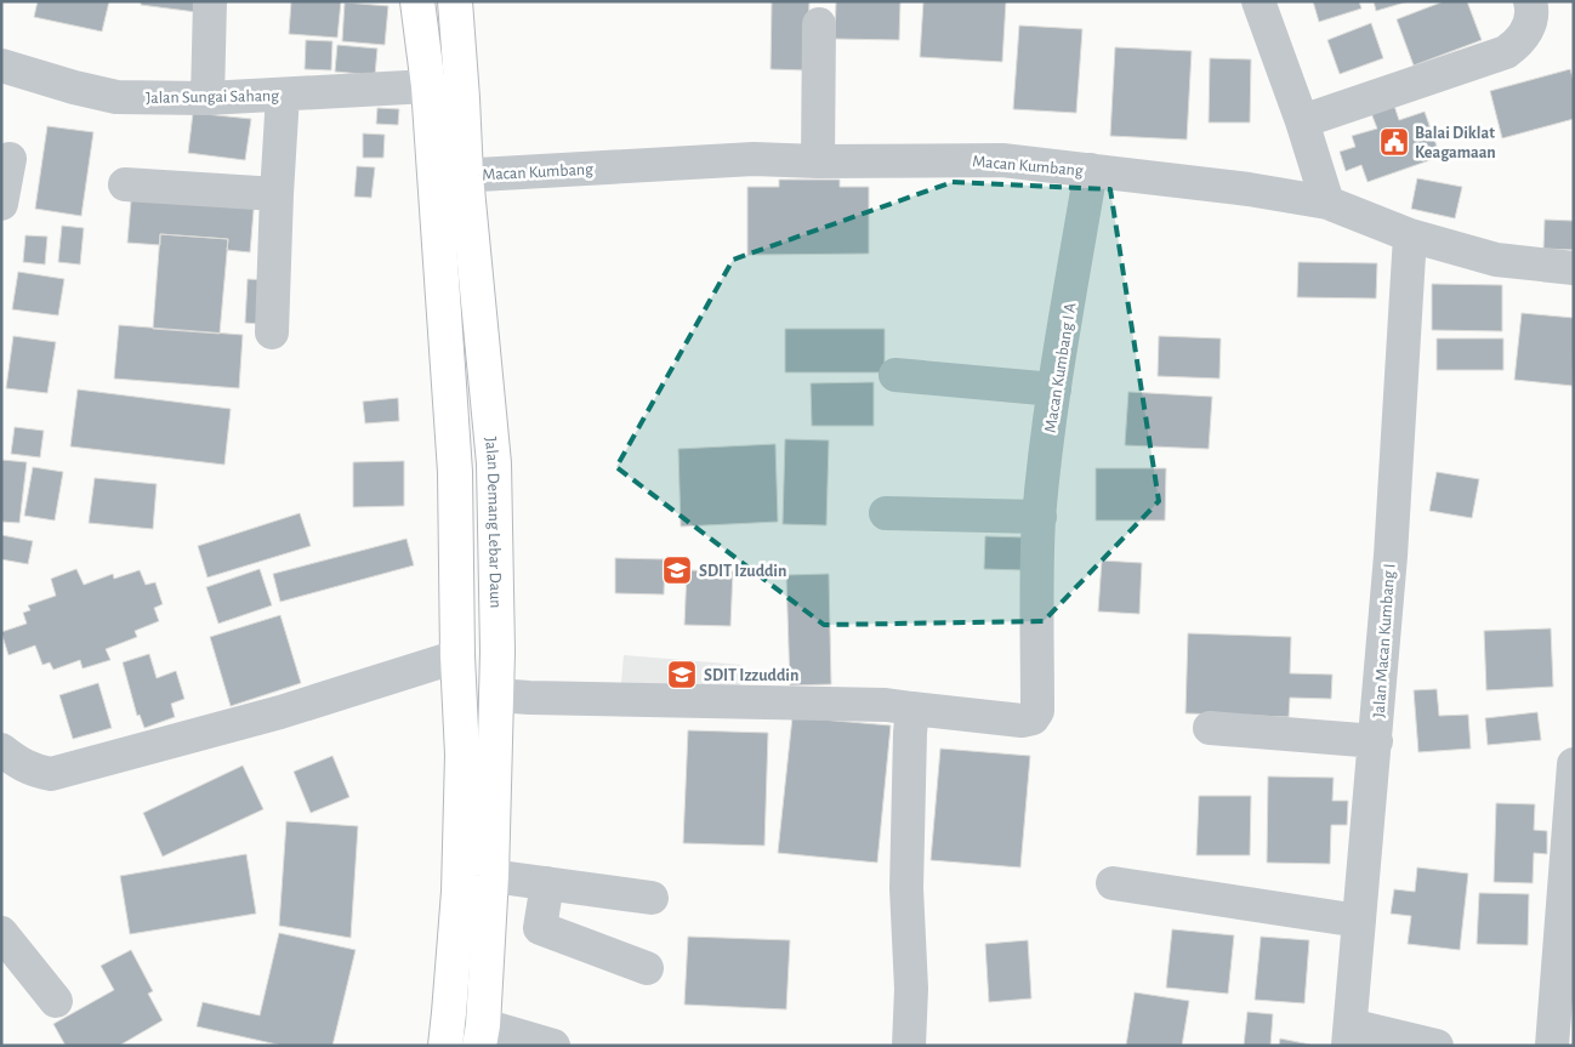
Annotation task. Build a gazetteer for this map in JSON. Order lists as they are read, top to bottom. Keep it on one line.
{"streets":{"highway":["Jalan Demang Lebar Daun"],"street":["Jalan Sungai Sahang","Macan Kumbang","Macan Kumbang I A","Jalan Macan Kumbang I"]},"crossings":[["Jalan Sungai Sahang","Jalan Demang Lebar Daun"],["Macan Kumbang","Macan Kumbang I A"],["Macan Kumbang","Jalan Demang Lebar Daun"],["Macan Kumbang","Jalan Macan Kumbang I"]],"places":{"public building":["Balai Diklat Keagamaan"],"school or university":["SDIT Izuddin","SDIT Izzuddin"]}}
